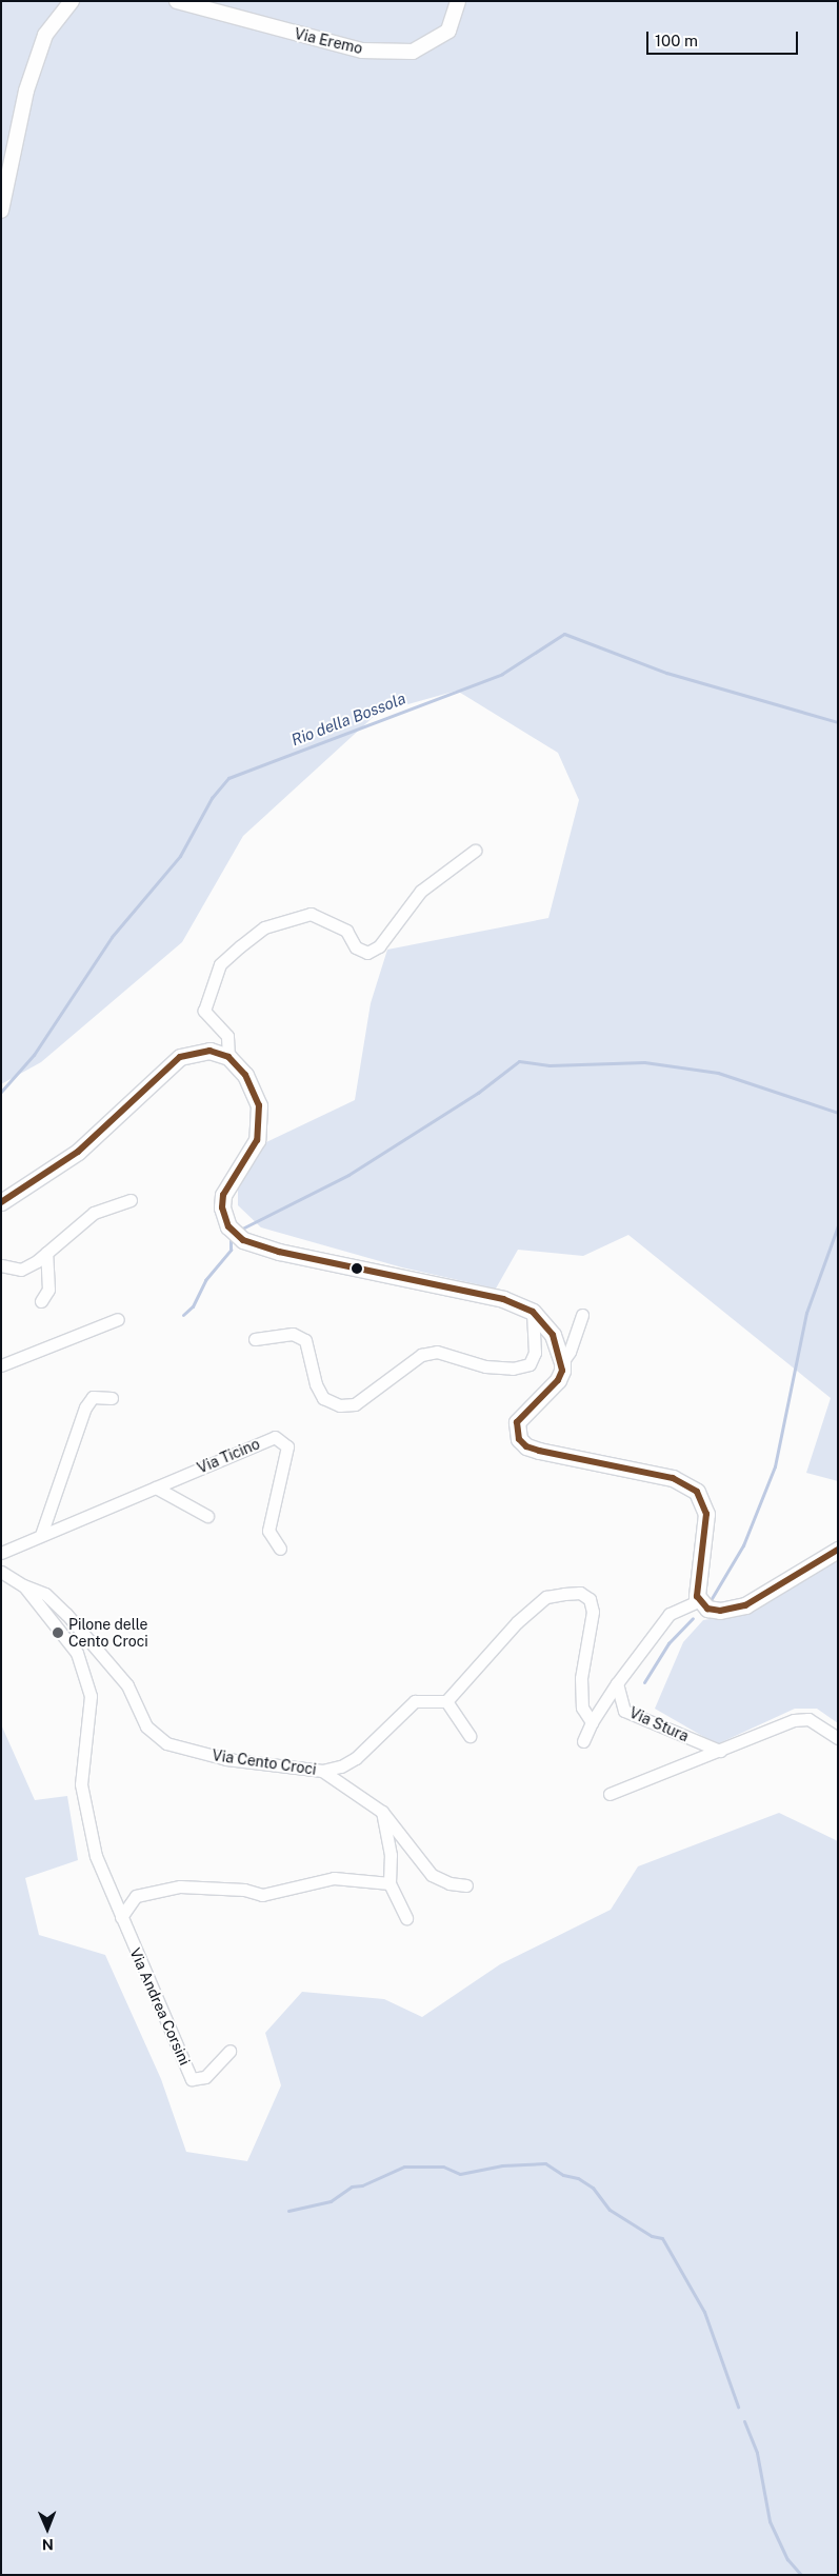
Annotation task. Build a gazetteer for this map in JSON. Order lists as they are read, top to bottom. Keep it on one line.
{"streets":{"street":["Via Eremo","Via Ticino","Via Stura","Via Cento Croci","Via Andrea Corsini"]},"crossings":[["Via Cento Croci","Via Andrea Corsini"]],"water":["Rio della Bossola"],"places":["Pilone delle Cento Croci"],"scale_bar":"100 m","north":"bottom"}
